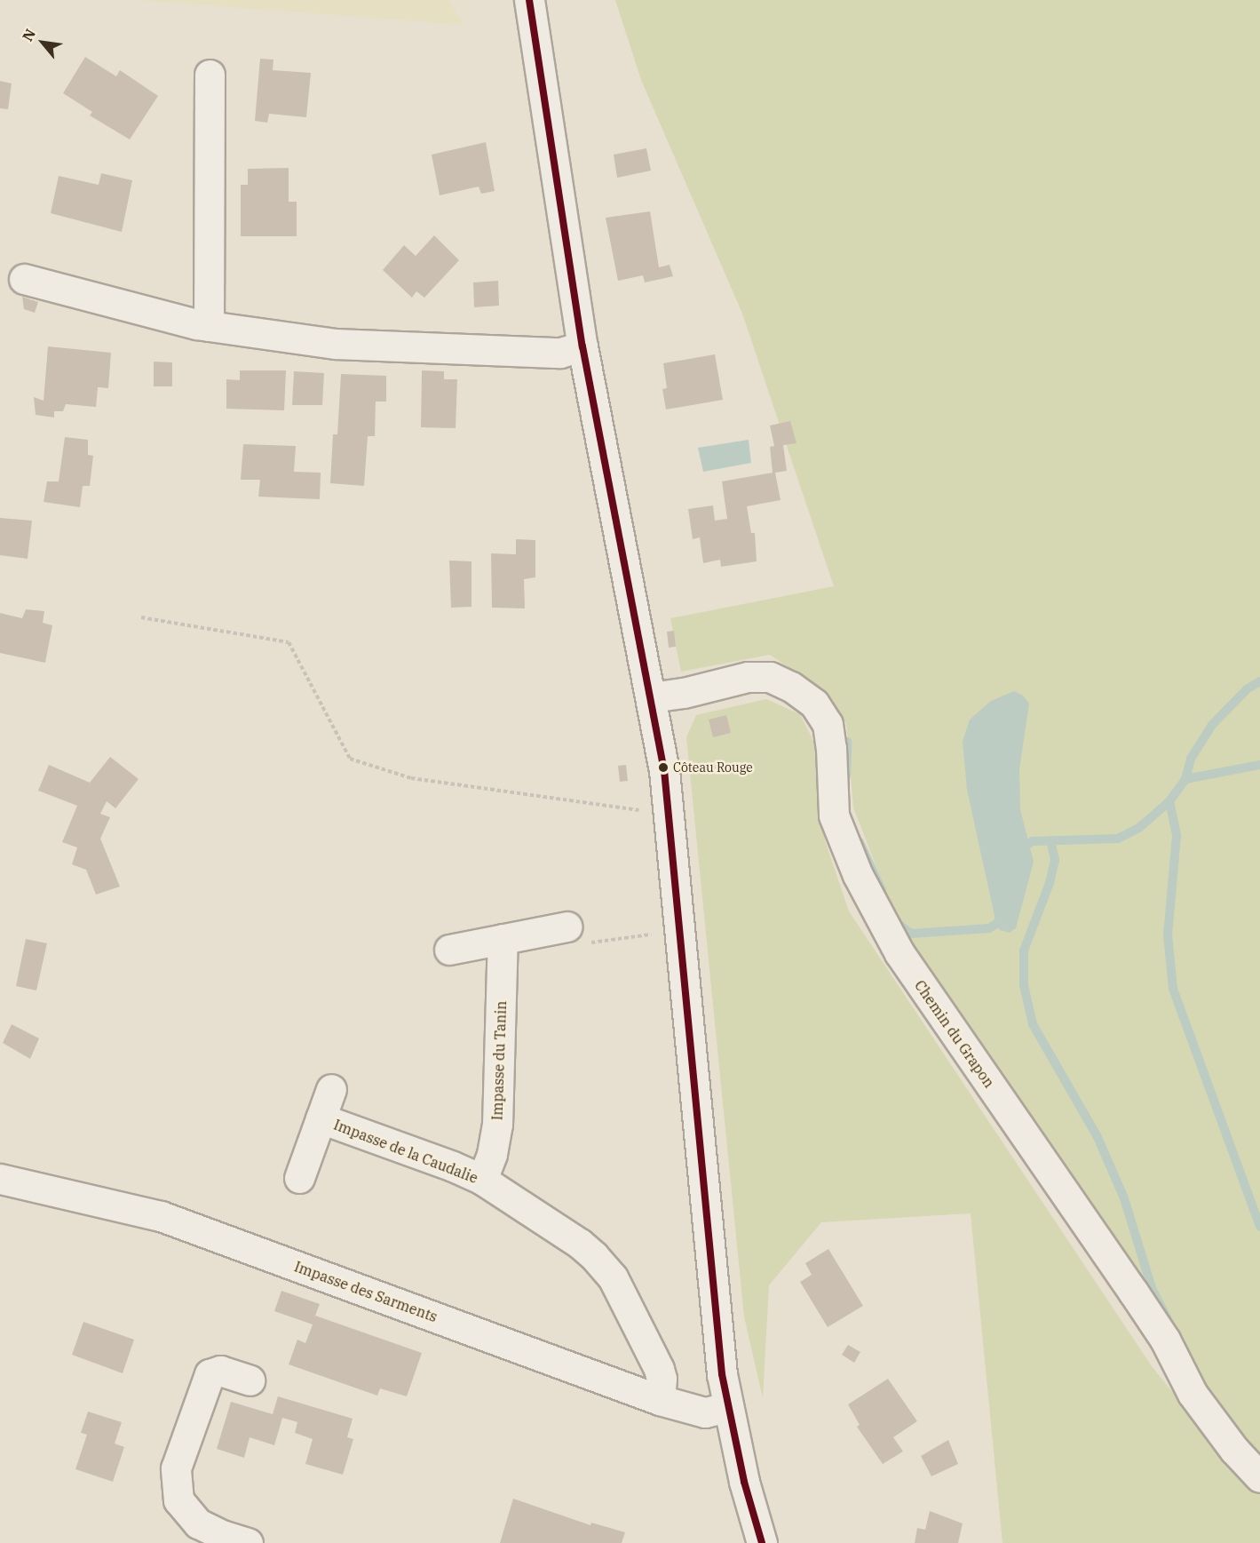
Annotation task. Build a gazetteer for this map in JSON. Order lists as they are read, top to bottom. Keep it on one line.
{"streets":{"street":["Chemin du Grapon","Impasse du Tanin","Impasse de la Caudalie","Impasse des Sarments"]},"crossings":[["Impasse du Tanin","Impasse de la Caudalie"],["Impasse de la Caudalie","Impasse des Sarments"]],"places":["Côteau Rouge"],"north":"top left"}
